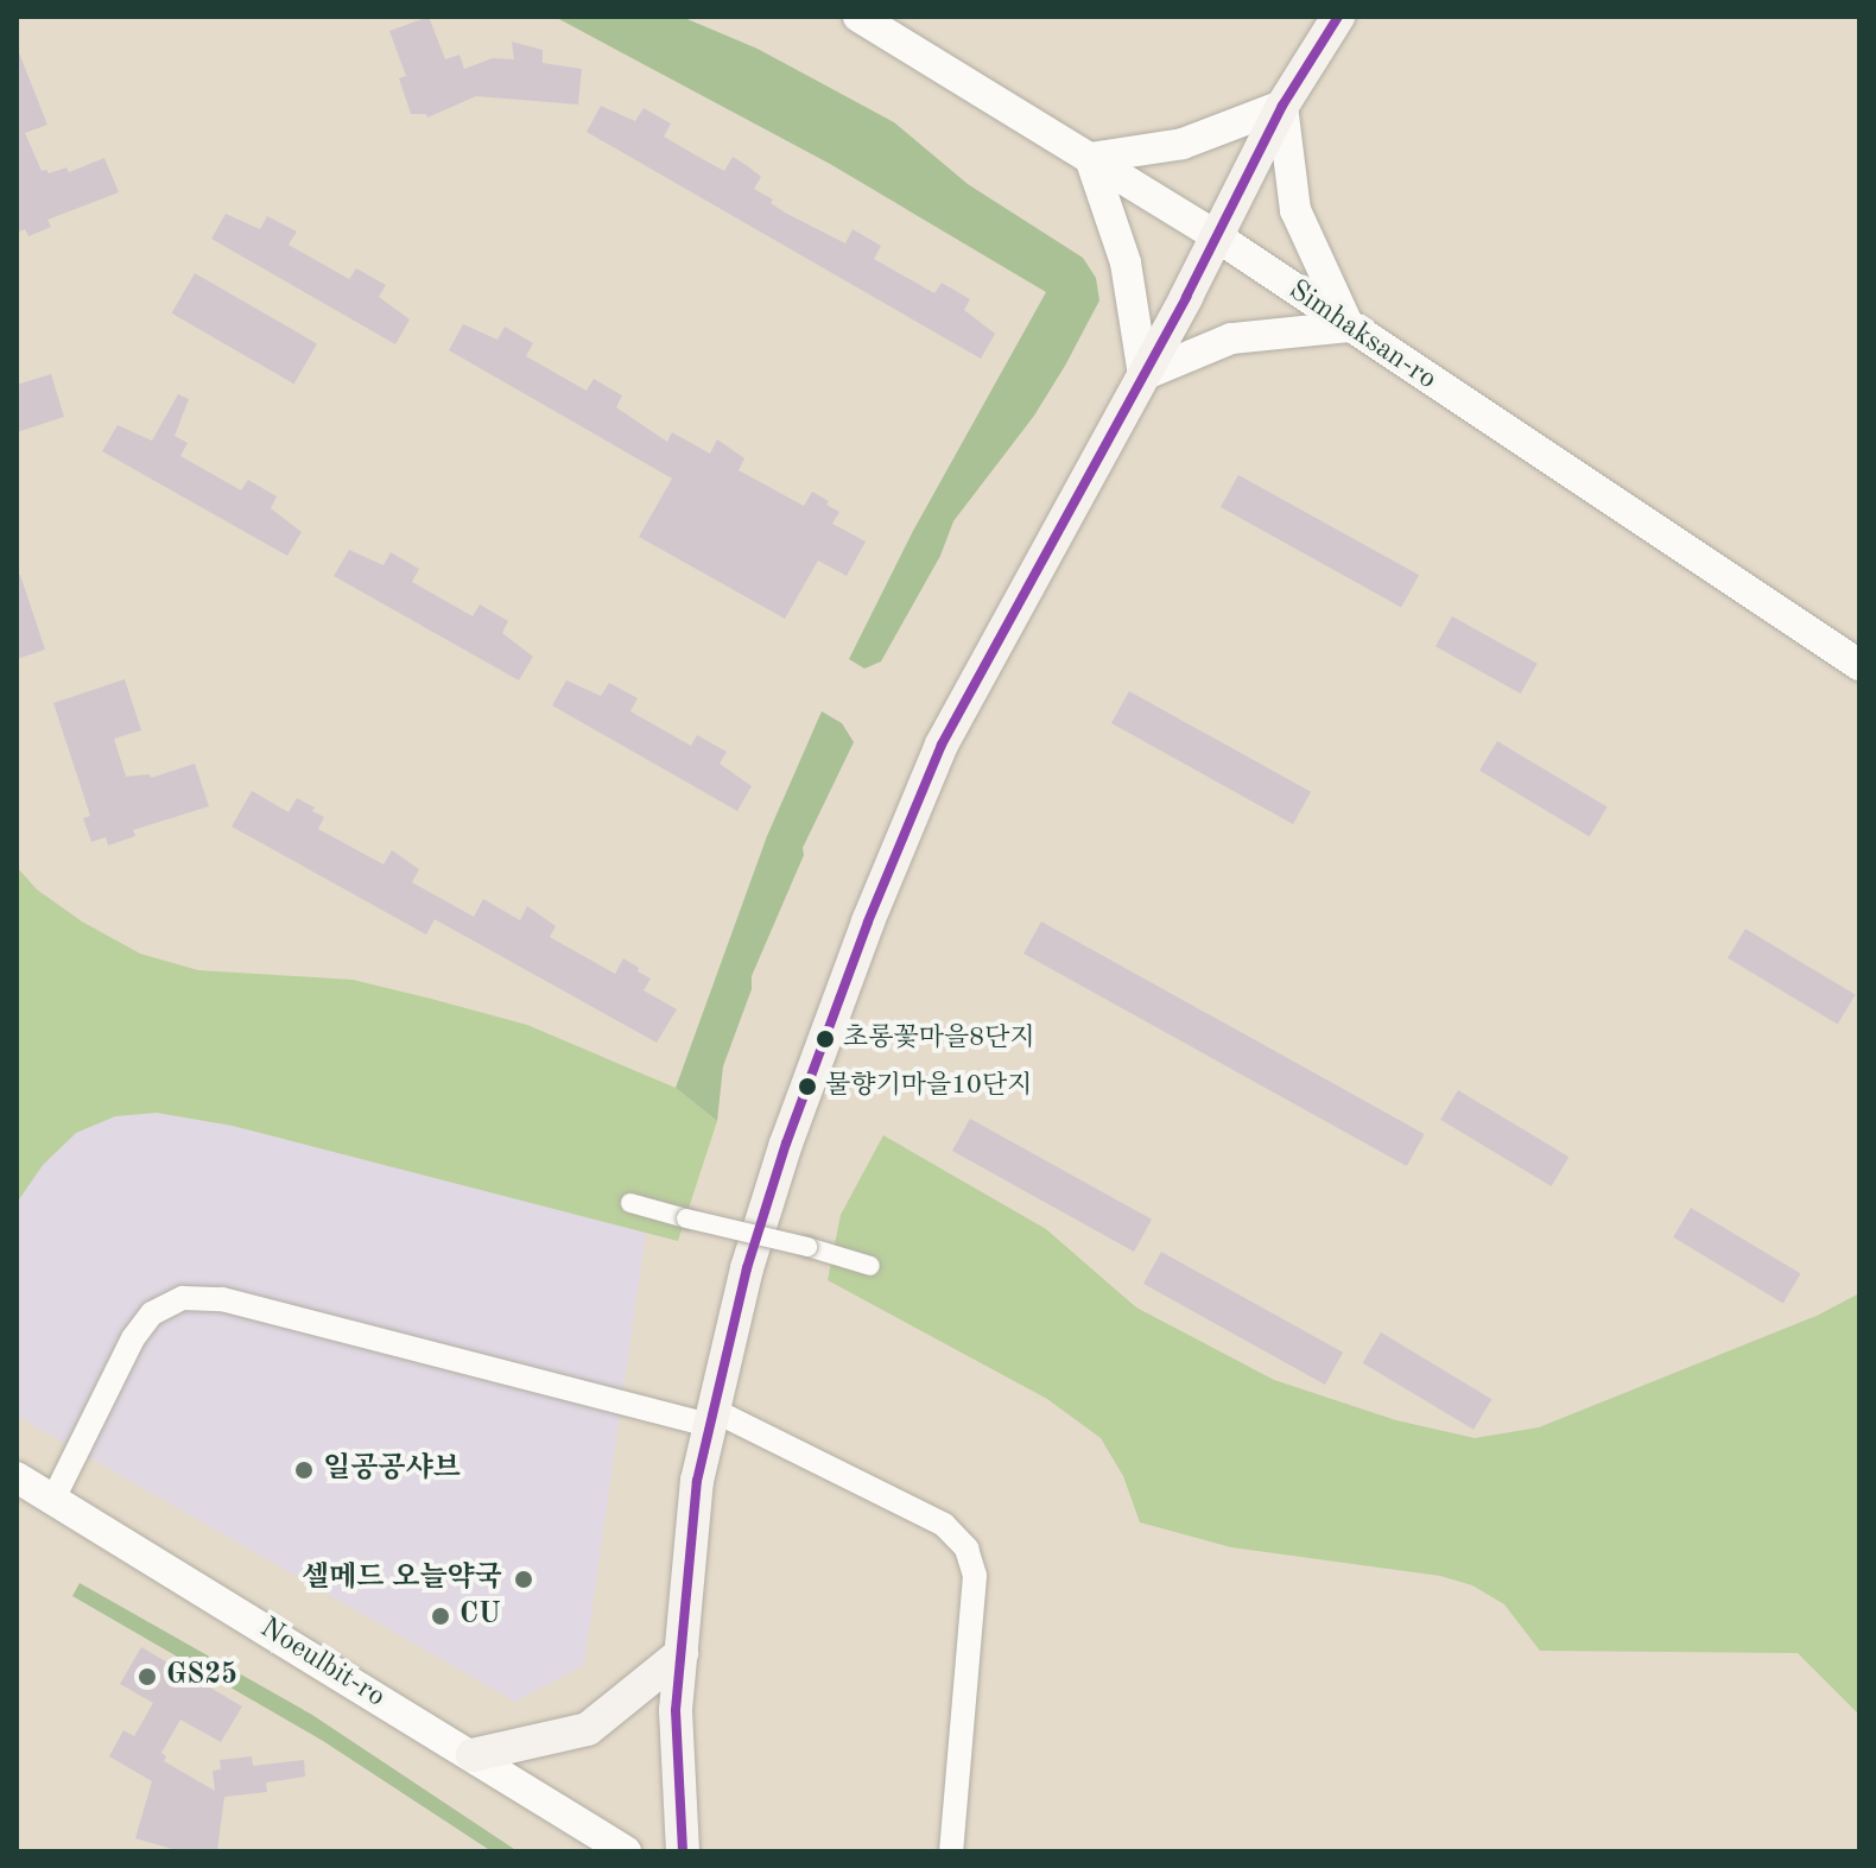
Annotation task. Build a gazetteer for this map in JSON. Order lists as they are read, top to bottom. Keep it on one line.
{"streets":{"street":["Simhaksan-ro","Noeulbit-ro"]},"places":["초롱꽃마을8단지","물향기마을10단지","일공공샤브","셀메드 오늘약국","CU","GS25"]}
